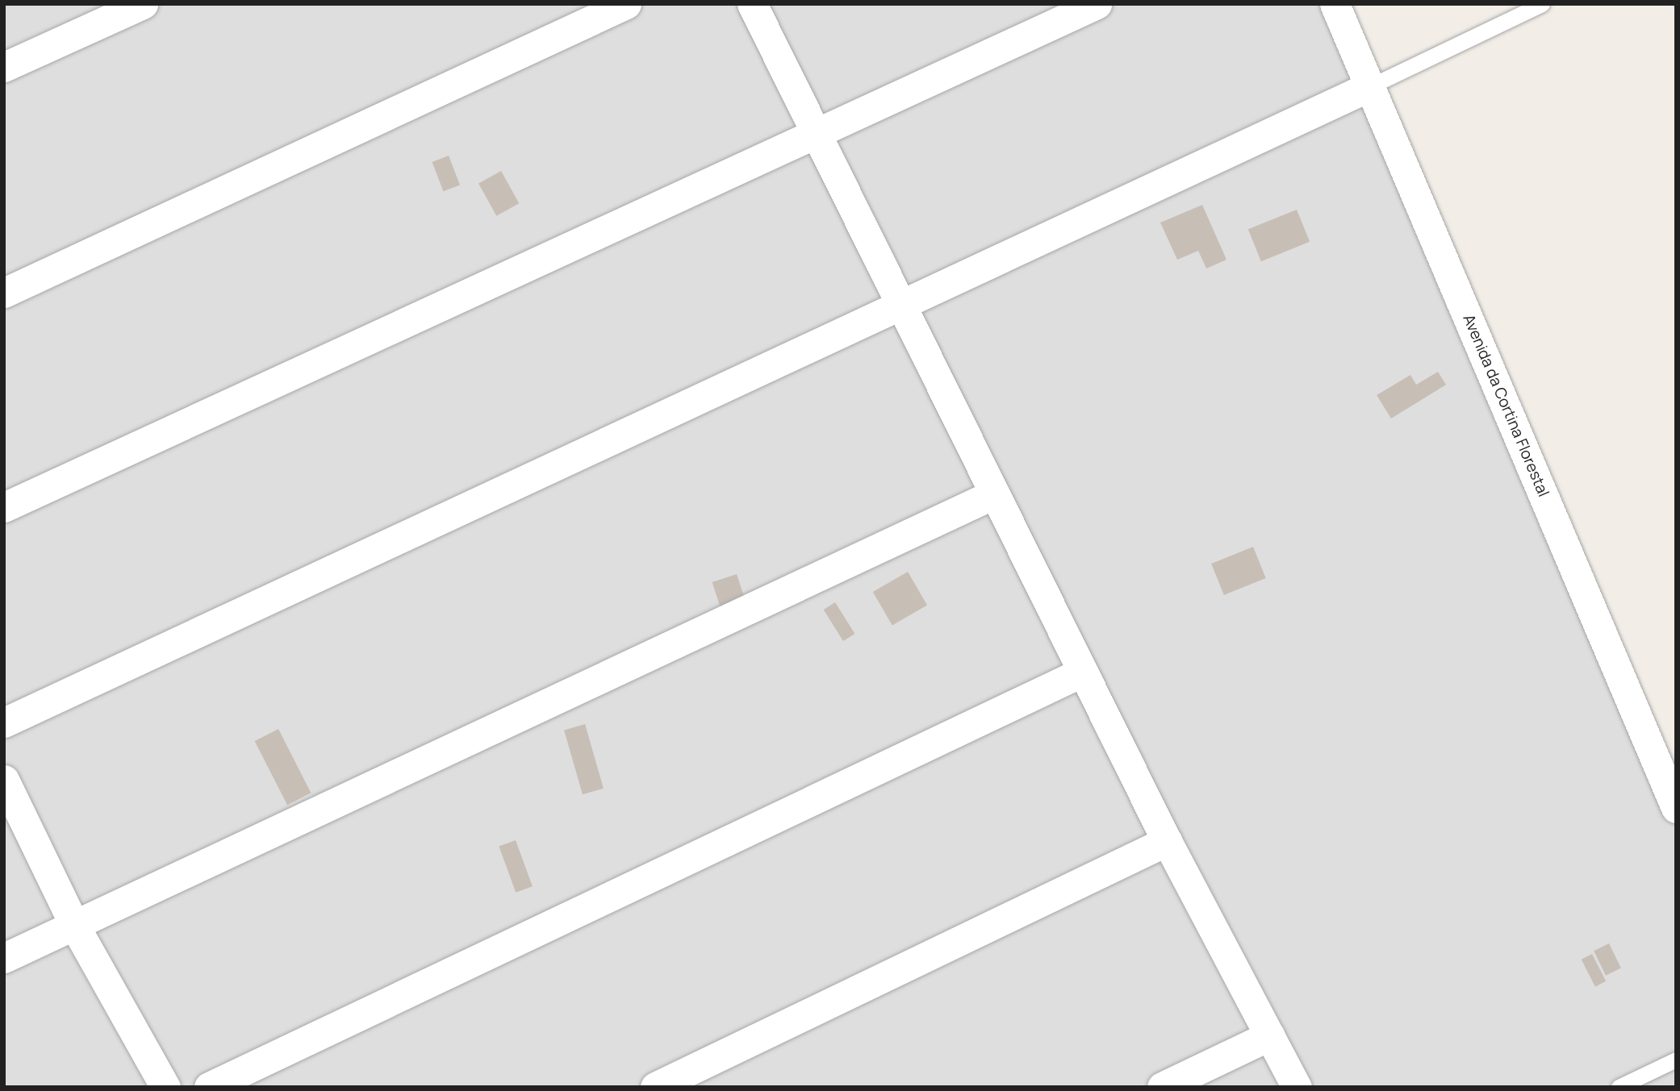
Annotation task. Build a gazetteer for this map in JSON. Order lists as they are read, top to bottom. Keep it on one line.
{"streets":{"street":["Avenida da Cortina Florestal"]}}
